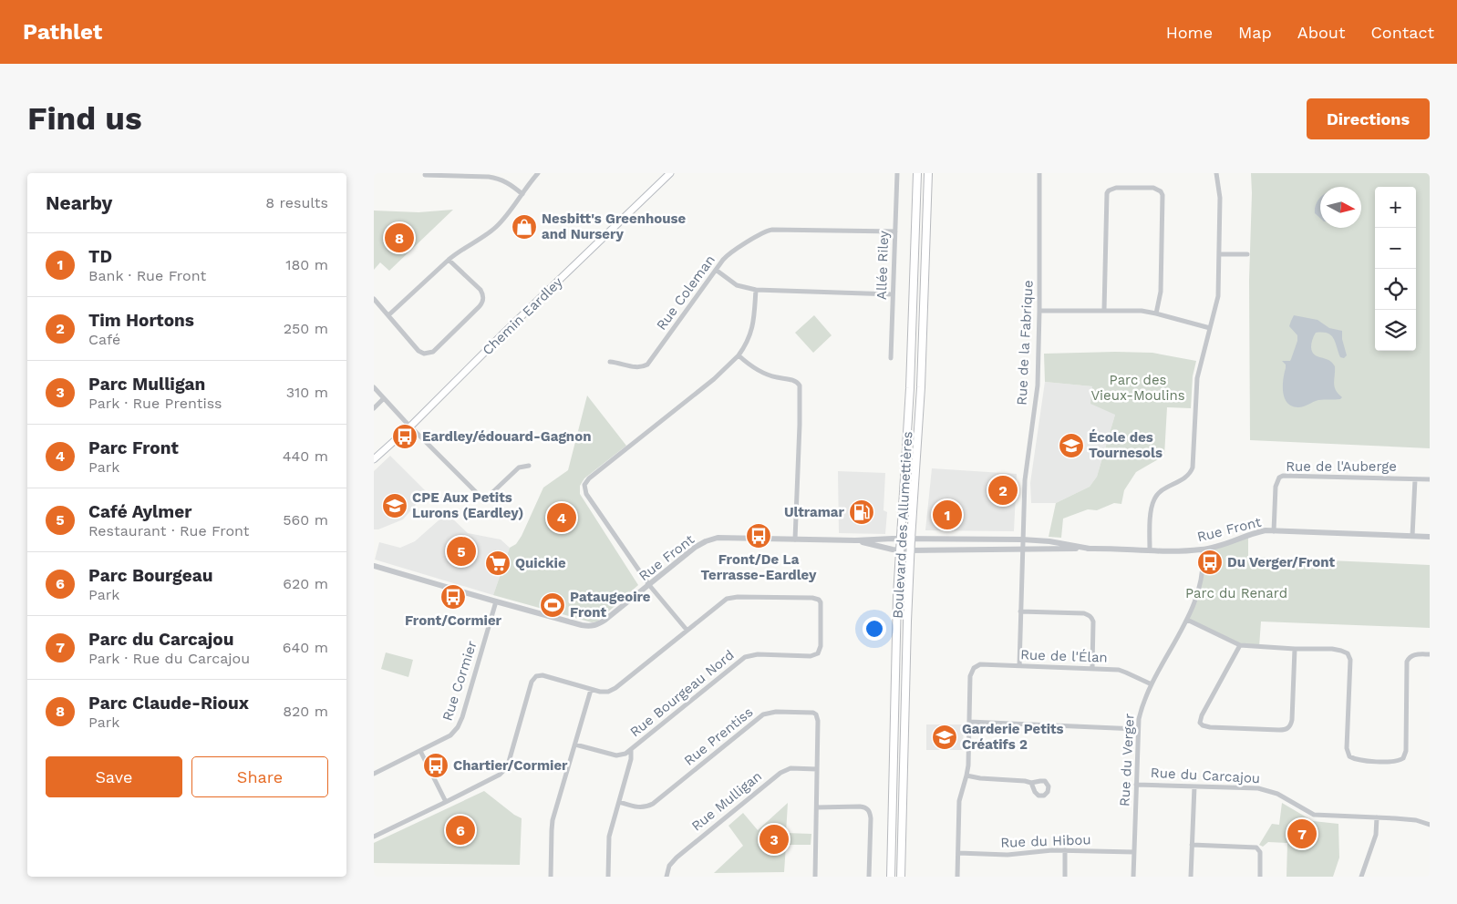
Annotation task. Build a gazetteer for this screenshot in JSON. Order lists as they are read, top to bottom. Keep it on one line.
{"streets":{"highway":["Boulevard des Allumettières"],"main road":["Chemin Eardley"],"street":["Allée Riley","Rue Coleman","Rue de la Fabrique","Rue de l'Auberge","Rue Front","Rue de l'Élan","Rue Cormier","Rue Bourgeau Nord","Rue Prentiss","Rue du Verger","Rue du Carcajou","Rue Mulligan","Rue du Hibou"]},"crossings":[["Allée Riley","Rue Coleman"],["Rue de la Fabrique","Rue Front"],["Rue de la Fabrique","Rue de l'Élan"],["Rue de l'Auberge","Rue Front"],["Boulevard des Allumettières","Rue Front"],["Rue Front","Rue Cormier"],["Rue Front","Rue du Verger"],["Rue de l'Élan","Rue du Verger"],["Rue Prentiss","Rue Mulligan"],["Rue du Verger","Rue du Carcajou"],["Rue du Verger","Rue du Hibou"]],"parks":["Parc des Vieux-Moulins","Parc du Renard"],"places":{"shop":["Nesbitt's Greenhouse and Nursery"],"bus stop":["Eardley/édouard-Gagnon","Front/De La Terrasse-Eardley","Du Verger/Front","Front/Cormier","Chartier/Cormier"],"school or university":["École des Tournesols","CPE Aux Petits Lurons (Eardley)","Garderie Petits Créatifs 2"],"fuel station":["Ultramar"],"supermarket":["Quickie"],"sports":["Pataugeoire Front"]},"north":"right","page":{"header":"Pathlet","nav":["Home","Map","About","Contact"],"buttons":["Directions",["Save","Share"]],"title":"Find us","heading":["Nearby","8 results"],"map_buttons":["+","−"],"pins":["8","2","1","4","5","6","7","3"],"list":[{"mark":"1","name":"TD","note":"Bank · Rue Front","value":"180 m"},{"mark":"2","name":"Tim Hortons","note":"Café","value":"250 m"},{"mark":"3","name":"Parc Mulligan","note":"Park · Rue Prentiss","value":"310 m"},{"mark":"4","name":"Parc Front","note":"Park","value":"440 m"},{"mark":"5","name":"Café Aylmer","note":"Restaurant · Rue Front","value":"560 m"},{"mark":"6","name":"Parc Bourgeau","note":"Park","value":"620 m"},{"mark":"7","name":"Parc du Carcajou","note":"Park · Rue du Carcajou","value":"640 m"},{"mark":"8","name":"Parc Claude-Rioux","note":"Park","value":"820 m"}]}}
